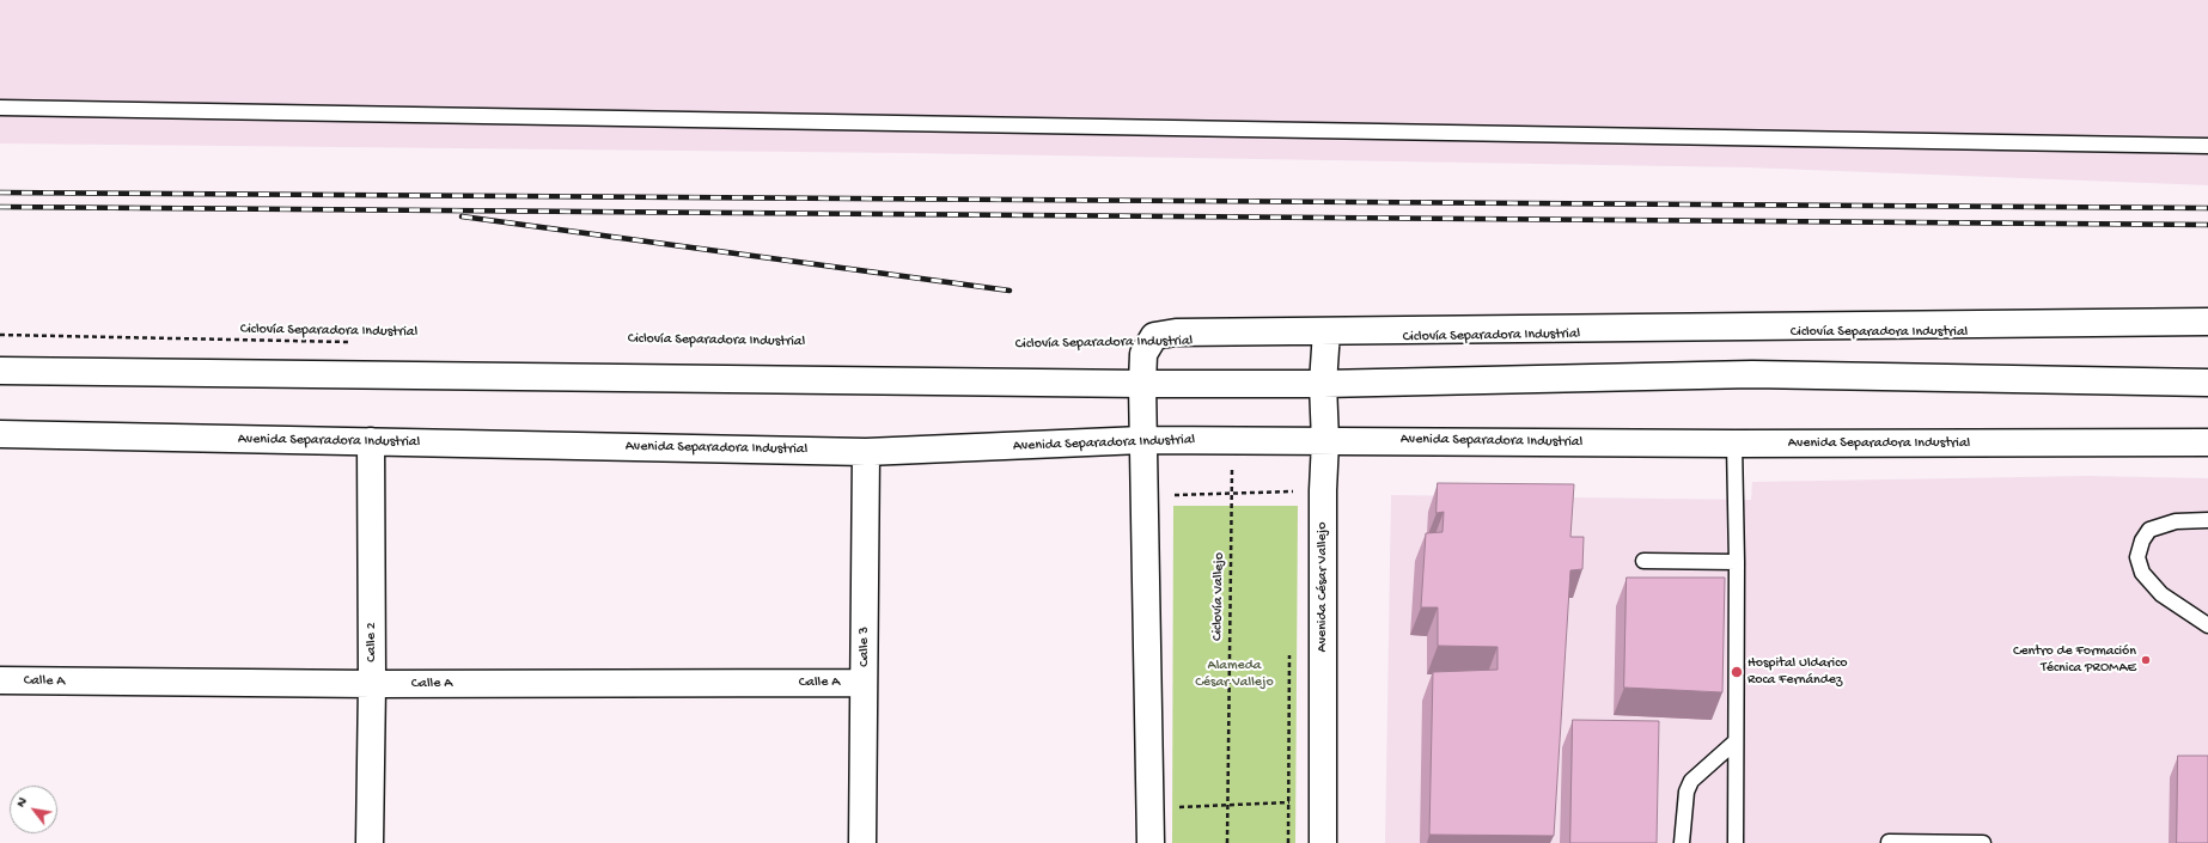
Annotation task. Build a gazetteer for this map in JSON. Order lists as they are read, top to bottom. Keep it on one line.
{"streets":{"street":["Avenida Separadora Industrial","Avenida César Vallejo","Calle 2","Calle 3","Calle A"],"path":["Ciclovía Separadora Industrial","Ciclovía Vallejo"]},"crossings":[["Avenida Separadora Industrial","Avenida César Vallejo"],["Avenida Separadora Industrial","Ciclovía Vallejo"],["Avenida Separadora Industrial","Calle 2"],["Avenida Separadora Industrial","Calle 3"],["Calle 2","Calle A"],["Calle 3","Calle A"]],"parks":["Alameda César Vallejo"],"places":["Centro de Formación Técnica PROMAE","Hospital Uldarico Roca Fernández"],"north":"top left"}
